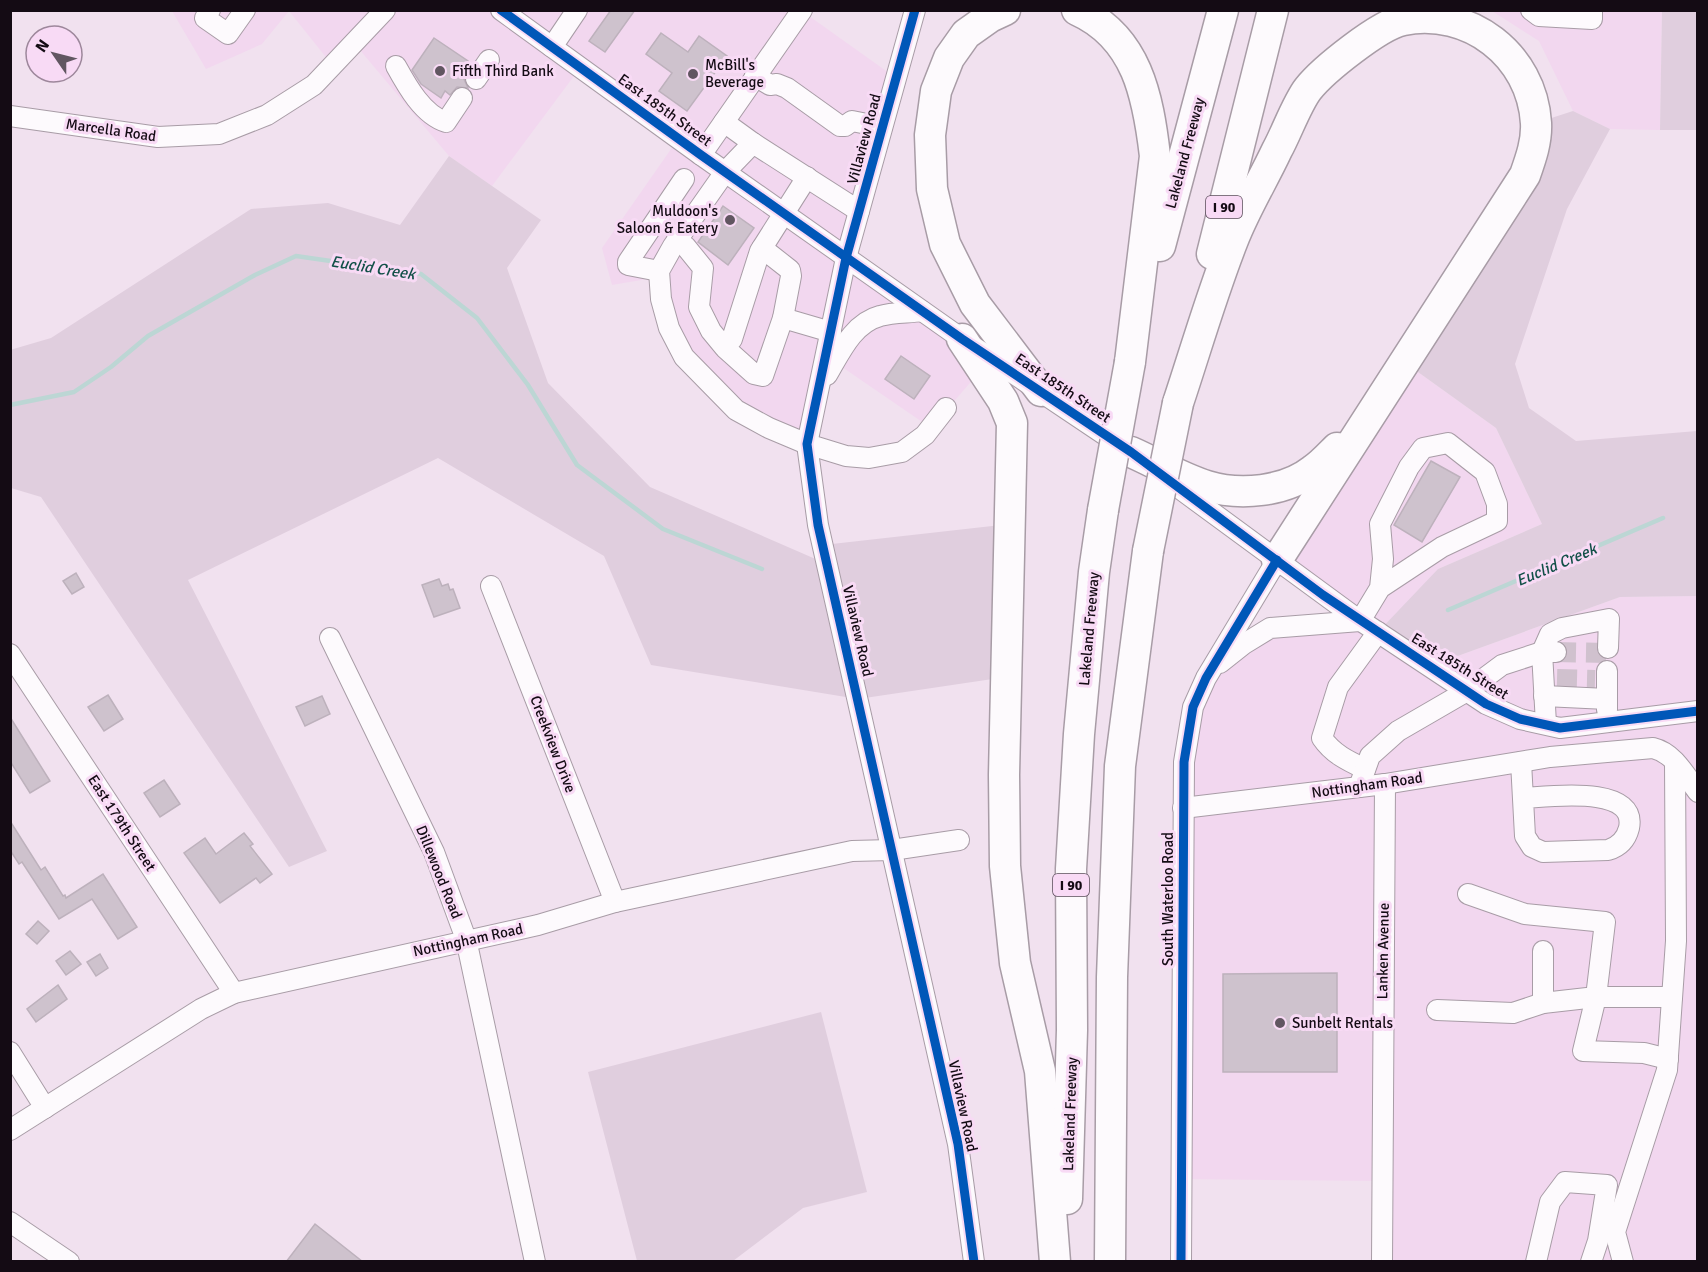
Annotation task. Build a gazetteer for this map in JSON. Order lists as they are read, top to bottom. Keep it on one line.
{"streets":{"highway":["Lakeland Freeway","I 90"],"street":["East 185th Street","Marcella Road","Villaview Road","Creekview Drive","Nottingham Road","East 179th Street","Dillewood Road","South Waterloo Road","Lanken Avenue"]},"crossings":[["East 185th Street","Villaview Road"],["East 185th Street","South Waterloo Road"],["Villaview Road","Nottingham Road"],["Creekview Drive","Nottingham Road"],["Nottingham Road","East 179th Street"],["Nottingham Road","Dillewood Road"],["Nottingham Road","South Waterloo Road"],["Nottingham Road","Lanken Avenue"]],"water":["Euclid Creek"],"places":["Fifth Third Bank","McBill's Beverage","Muldoon's Saloon & Eatery","Sunbelt Rentals"],"north":"top left"}
